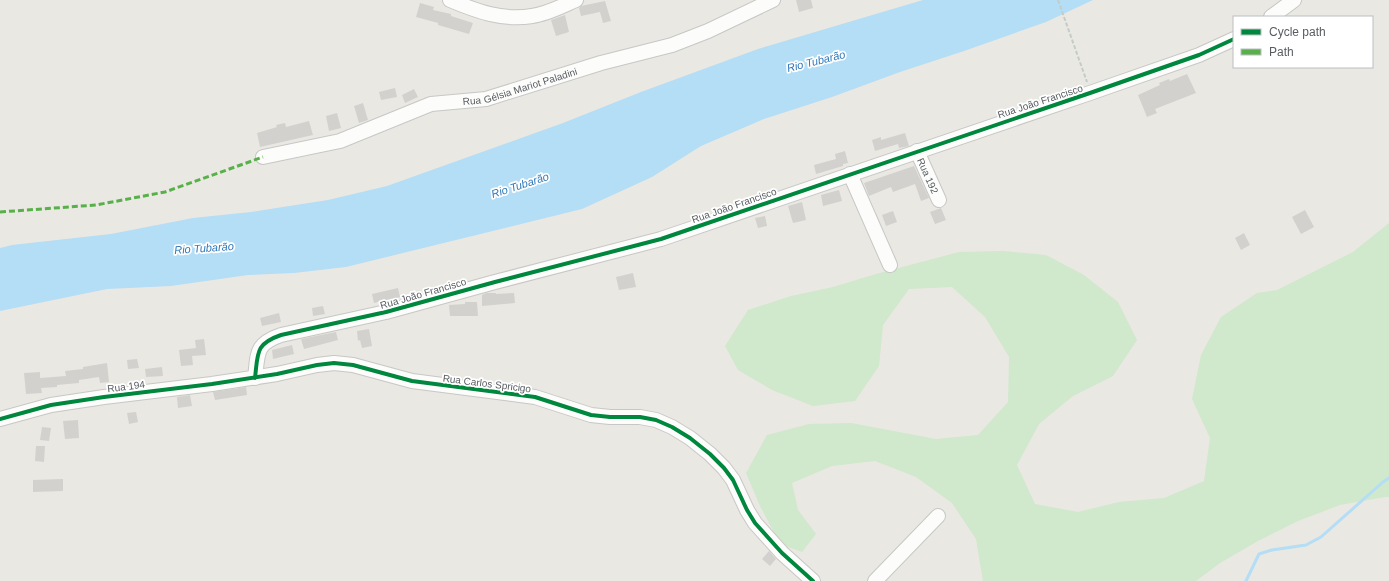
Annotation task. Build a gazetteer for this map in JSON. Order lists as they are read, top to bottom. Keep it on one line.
{"streets":{"street":["Rua Gélsia Mariot Paladini","Rua João Francisco","Rua 192","Rua Carlos Spricigo","Rua 194"]},"crossings":[["Rua João Francisco","Rua 192"],["Rua João Francisco","Rua Carlos Spricigo"],["Rua João Francisco","Rua 194"],["Rua Carlos Spricigo","Rua 194"]],"water":["Rio Tubarão"],"legend":["Cycle path","Path"]}
